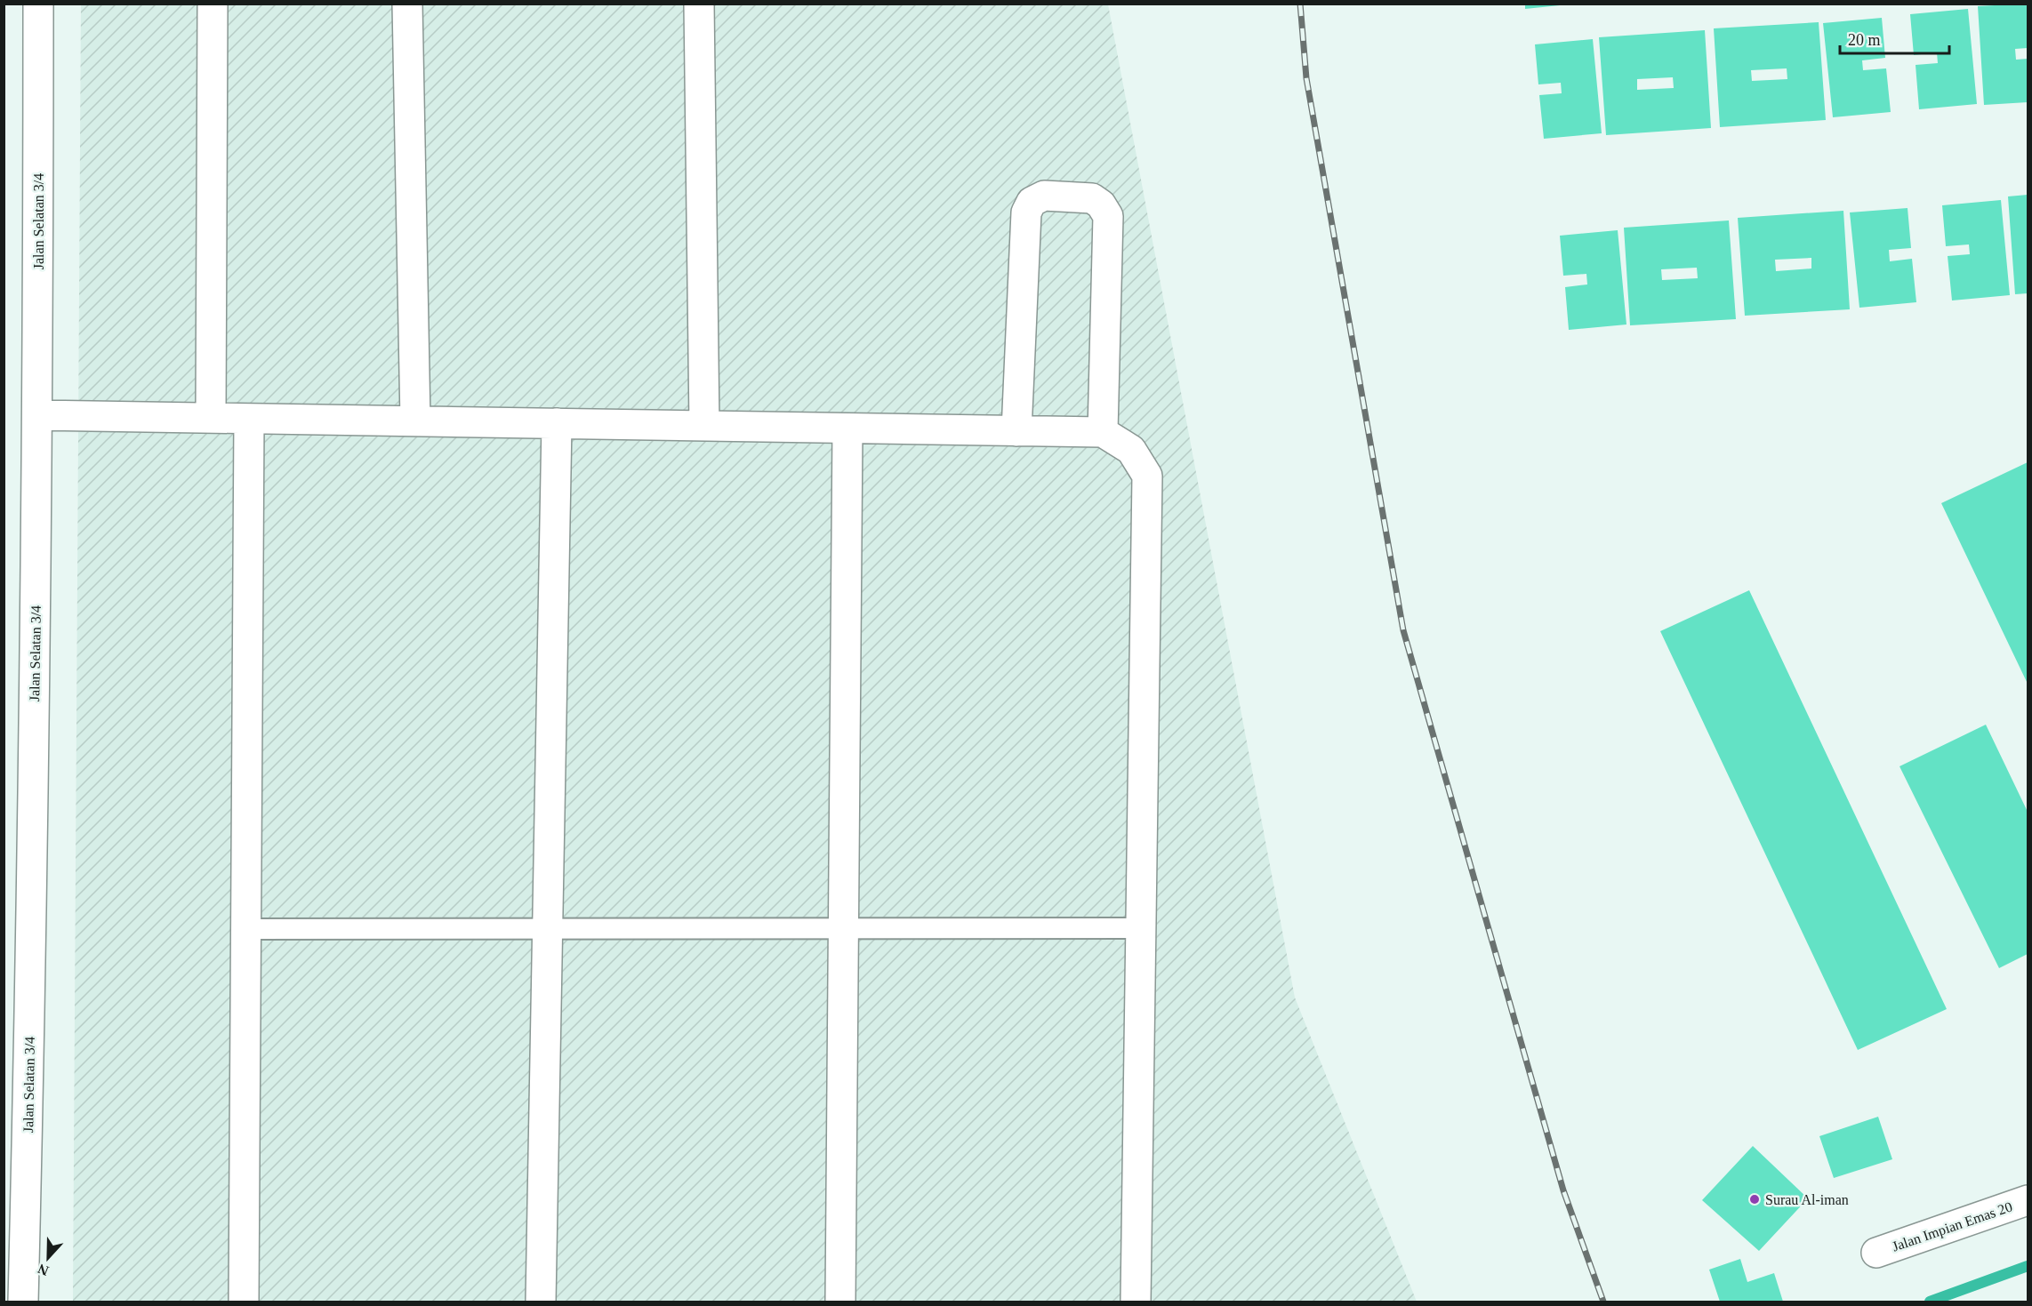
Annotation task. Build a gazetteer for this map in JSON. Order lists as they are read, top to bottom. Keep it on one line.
{"streets":{"street":["Jalan Selatan 3/4","Jalan Impian Emas 20"]},"places":["Surau Al-iman"],"scale_bar":"20 m","north":"bottom"}
